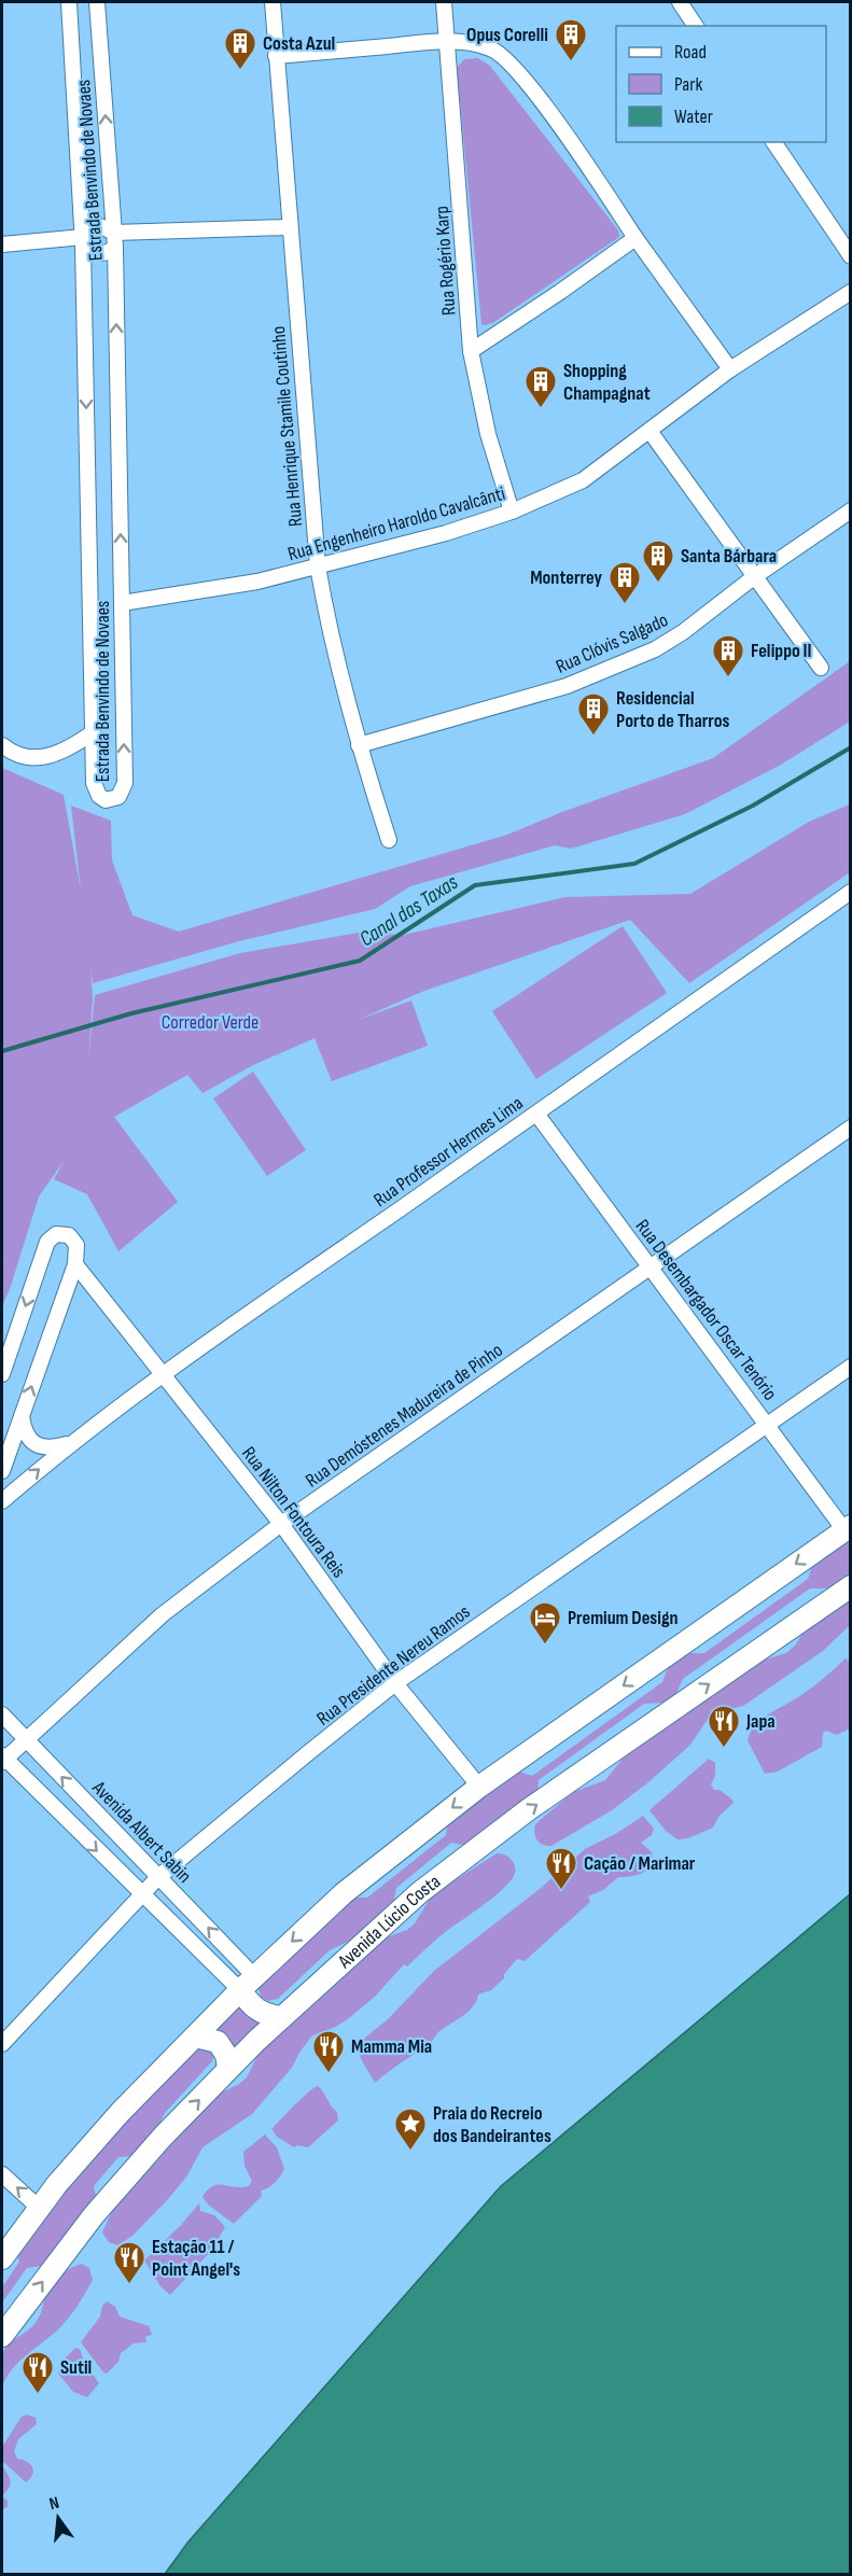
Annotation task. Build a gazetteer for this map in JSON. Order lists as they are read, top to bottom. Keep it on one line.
{"streets":{"main road":["Avenida Lúcio Costa"],"street":["Estrada Benvindo de Novaes","Rua Rogério Karp","Rua Henrique Stamile Coutinho","Rua Engenheiro Haroldo Cavalcânti","Rua Clóvis Salgado","Rua Professor Hermes Lima","Rua Desembargador Oscar Tenório","Rua Demóstenes Madureira de Pinho","Rua Nilton Fontoura Reis","Rua Presidente Nereu Ramos","Avenida Albert Sabin"]},"crossings":[["Estrada Benvindo de Novaes","Rua Engenheiro Haroldo Cavalcânti"],["Rua Rogério Karp","Rua Engenheiro Haroldo Cavalcânti"],["Rua Henrique Stamile Coutinho","Rua Engenheiro Haroldo Cavalcânti"],["Rua Henrique Stamile Coutinho","Rua Clóvis Salgado"],["Rua Professor Hermes Lima","Rua Desembargador Oscar Tenório"],["Rua Professor Hermes Lima","Rua Nilton Fontoura Reis"],["Rua Desembargador Oscar Tenório","Rua Demóstenes Madureira de Pinho"],["Rua Desembargador Oscar Tenório","Rua Presidente Nereu Ramos"],["Rua Demóstenes Madureira de Pinho","Rua Nilton Fontoura Reis"],["Rua Demóstenes Madureira de Pinho","Avenida Albert Sabin"],["Rua Nilton Fontoura Reis","Rua Presidente Nereu Ramos"],["Rua Presidente Nereu Ramos","Avenida Albert Sabin"]],"water":["Canal das Taxas"],"parks":["Corredor Verde"],"places":{"building":["Opus Corelli","Costa Azul","Shopping Champagnat","Santa Bárbara","Monterrey","Felippo II","Residencial Porto de Tharros"],"hotel":["Premium Design"],"restaurant":["Japa","Cação / Marimar","Mamma Mia","Estação 11 / Point Angel's","Sutil"],"place":["Praia do Recreio dos Bandeirantes"]},"legend":["Road","Park","Water"],"north":"top"}
